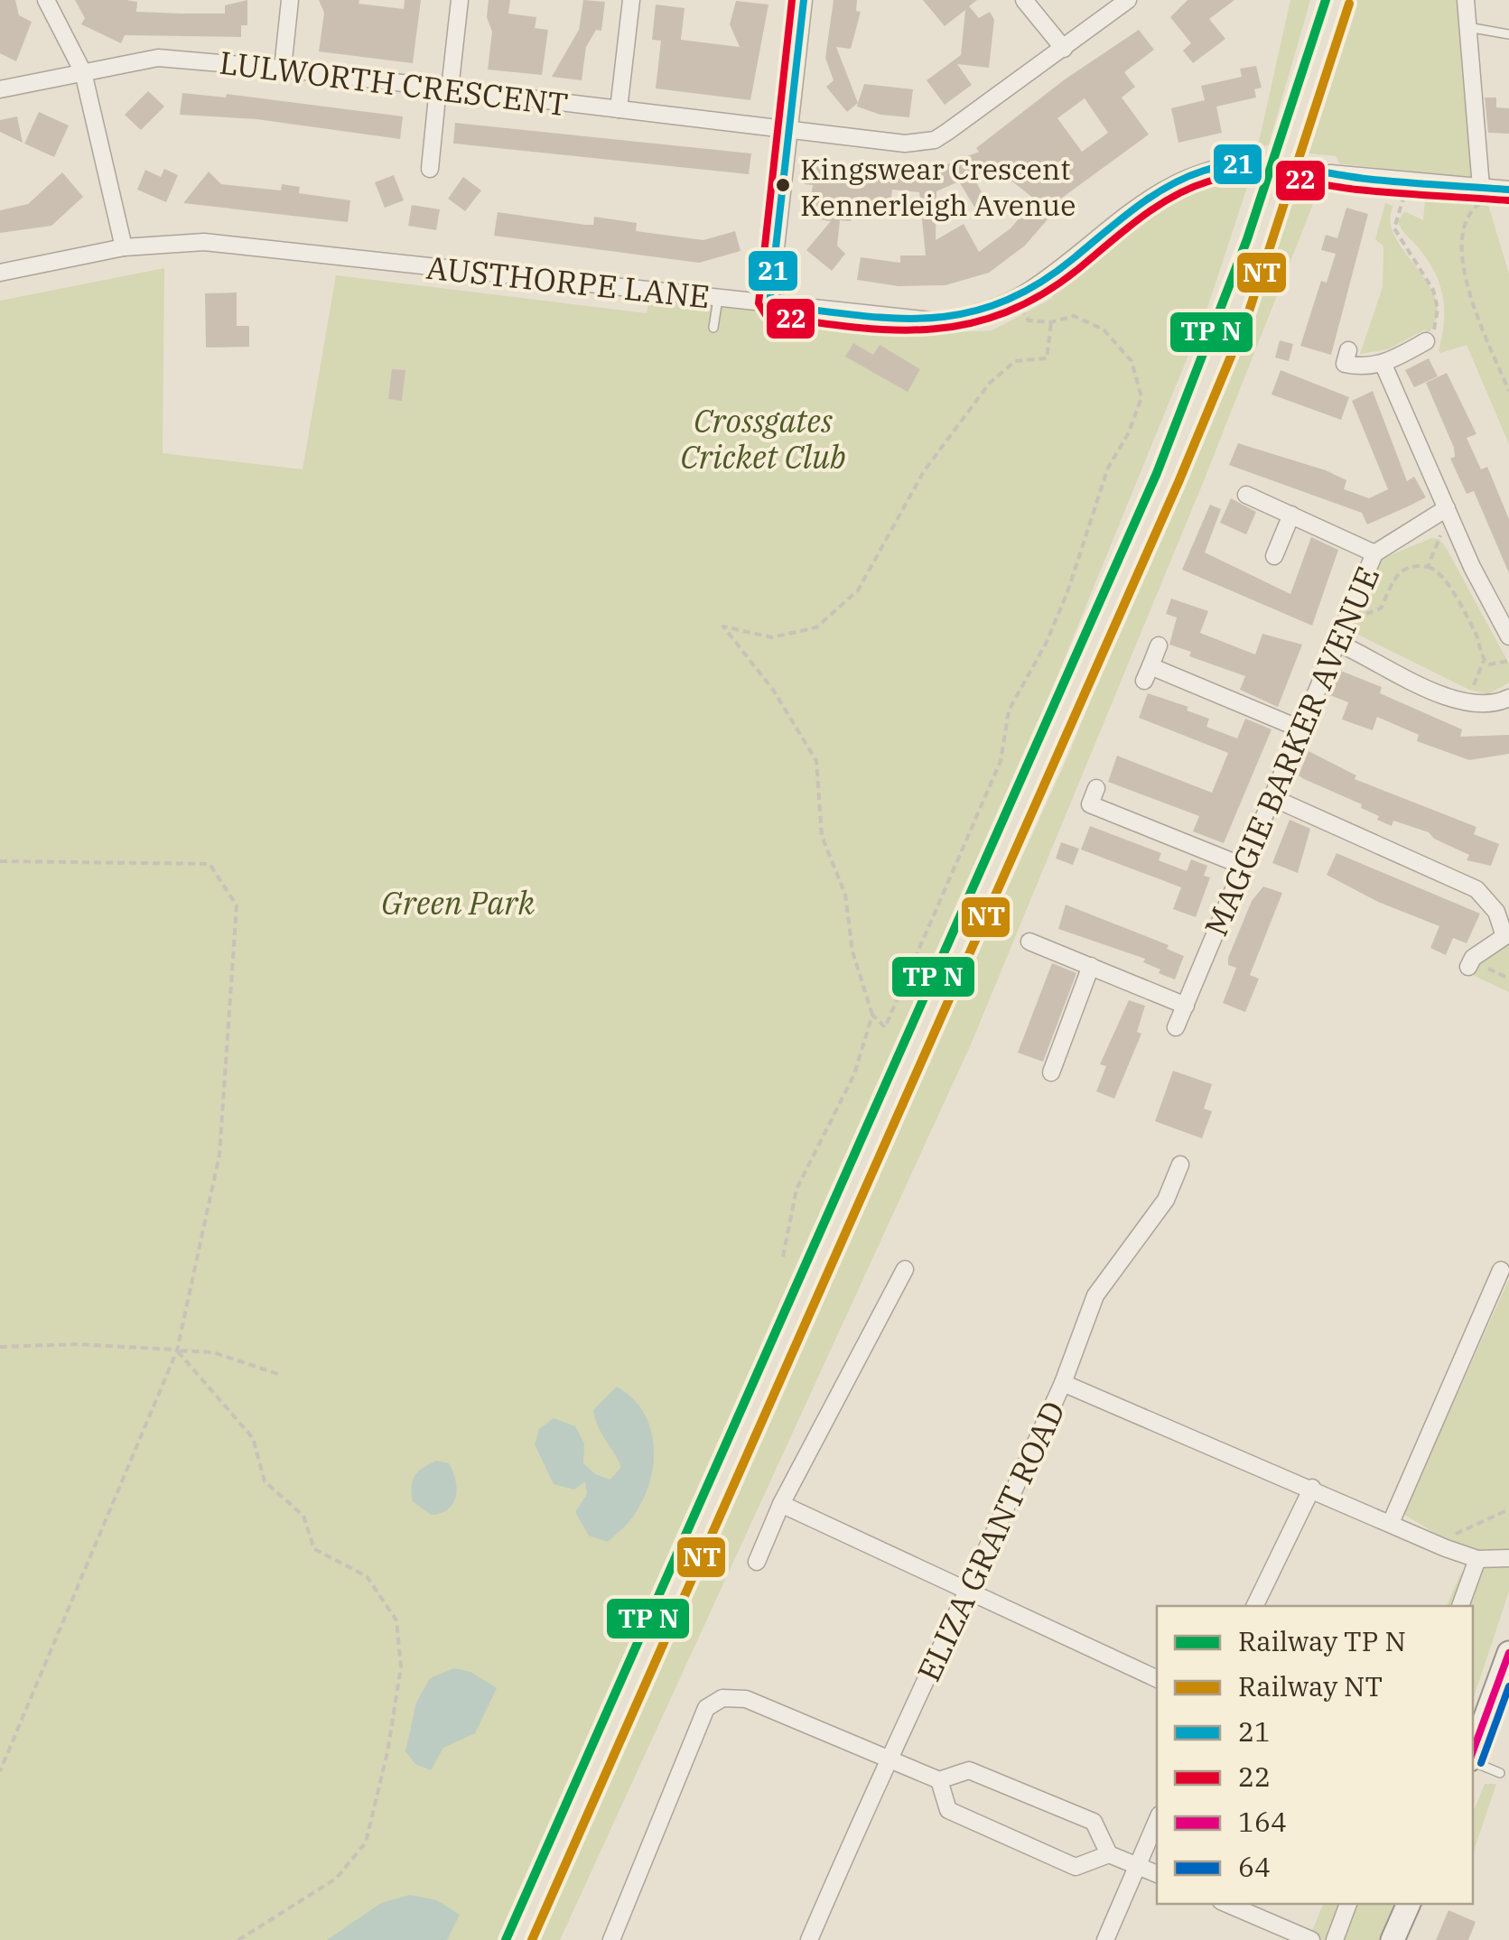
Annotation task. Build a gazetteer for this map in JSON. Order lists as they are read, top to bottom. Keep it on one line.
{"streets":{"street":["LULWORTH CRESCENT","AUSTHORPE LANE","MAGGIE BARKER AVENUE","ELIZA GRANT ROAD"]},"parks":["Crossgates Cricket Club","Green Park"],"places":["Kingswear Crescent Kennerleigh Avenue"],"lines":["transit line 21","transit line 22","rail line NT","transit line 164","transit line 64"],"legend":["Railway TP N","Railway NT","21","22","164","64"]}
